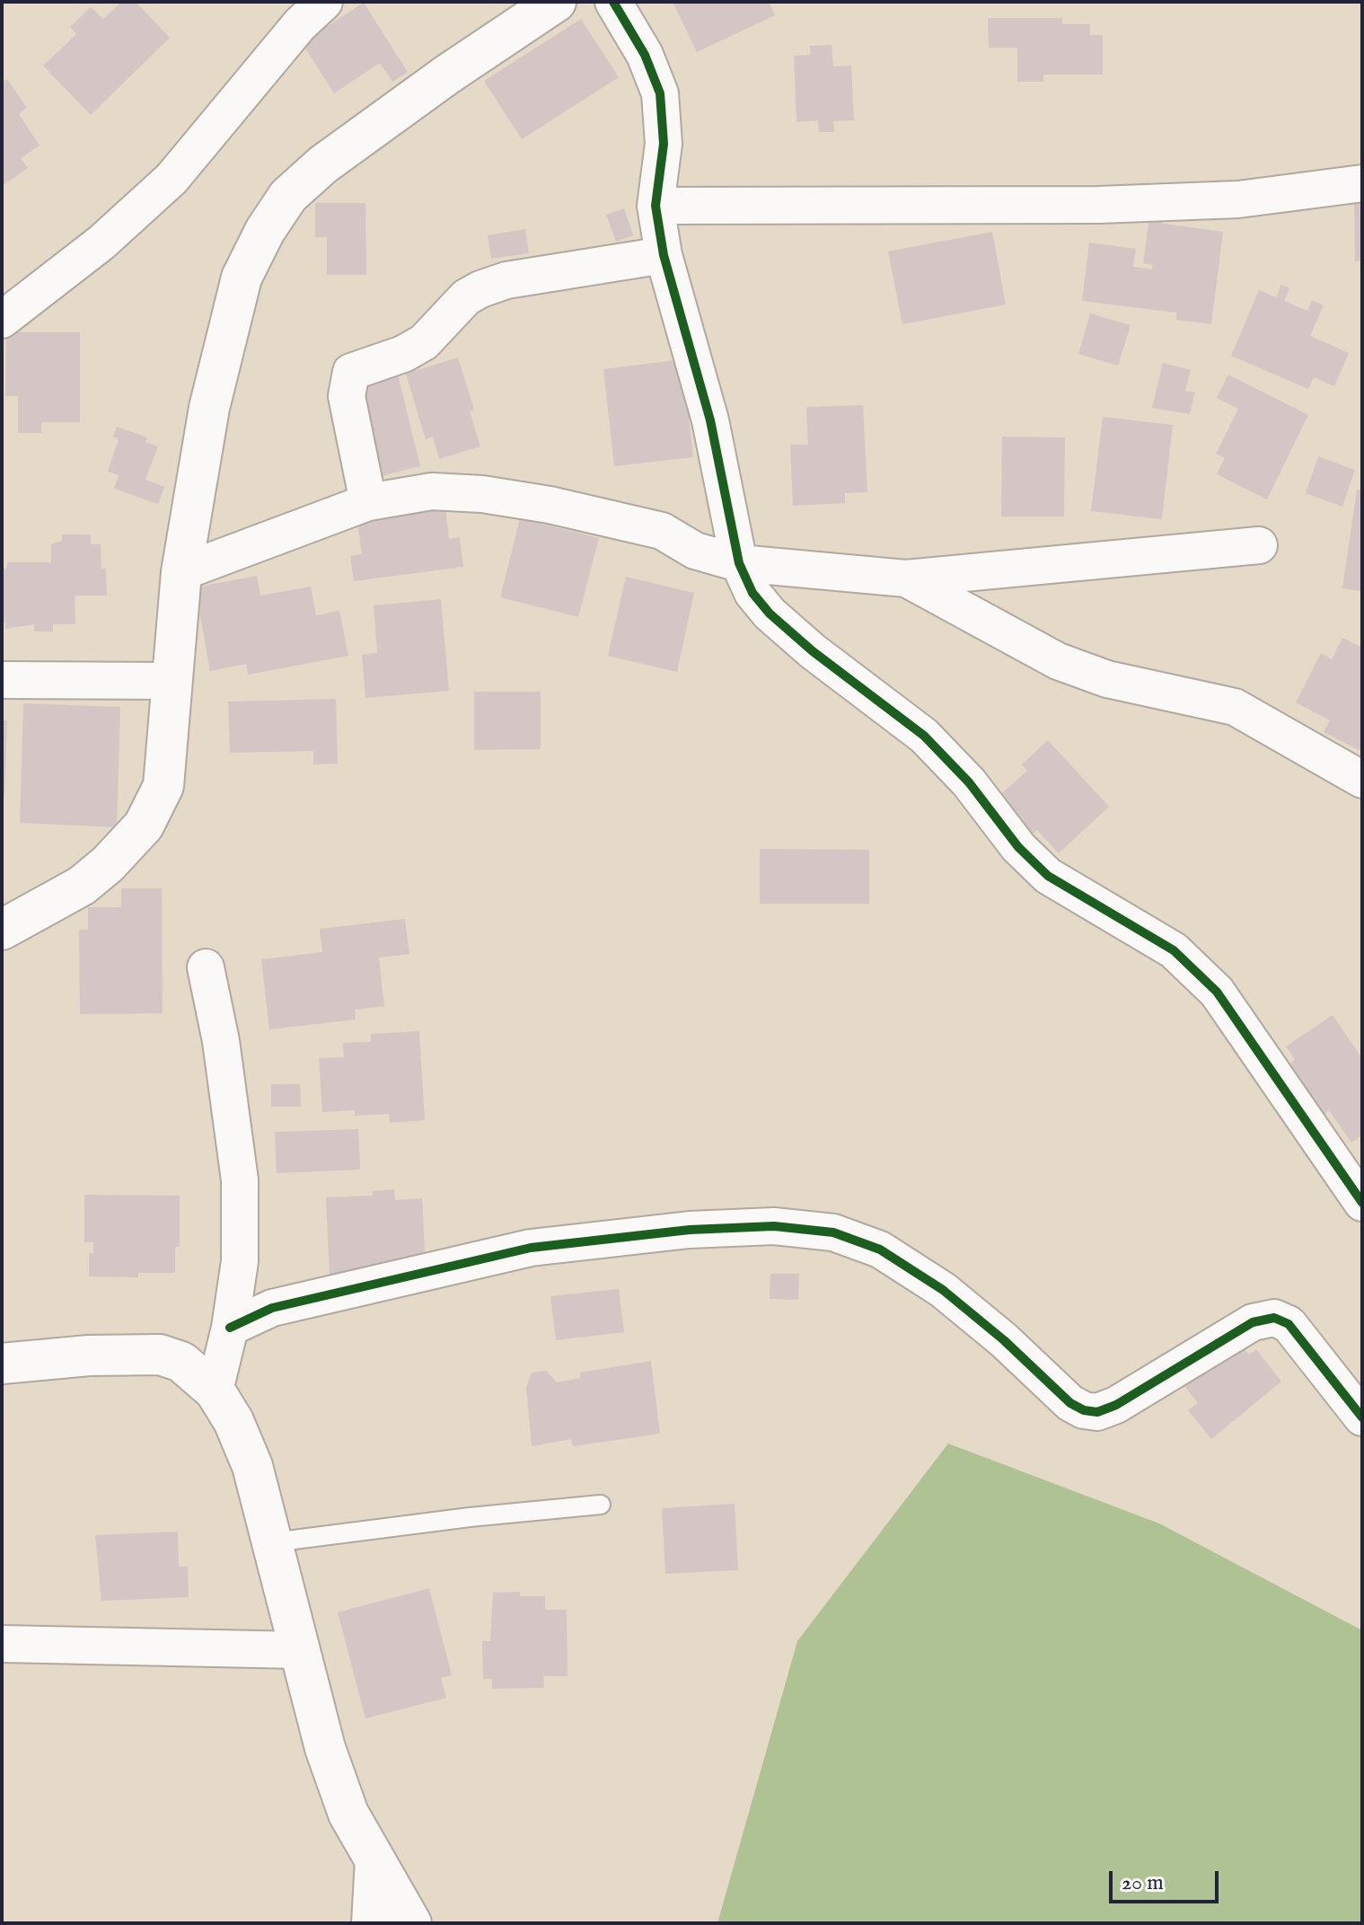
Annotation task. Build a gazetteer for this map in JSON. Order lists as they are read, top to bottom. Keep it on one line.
{"scale_bar":"20 m"}
